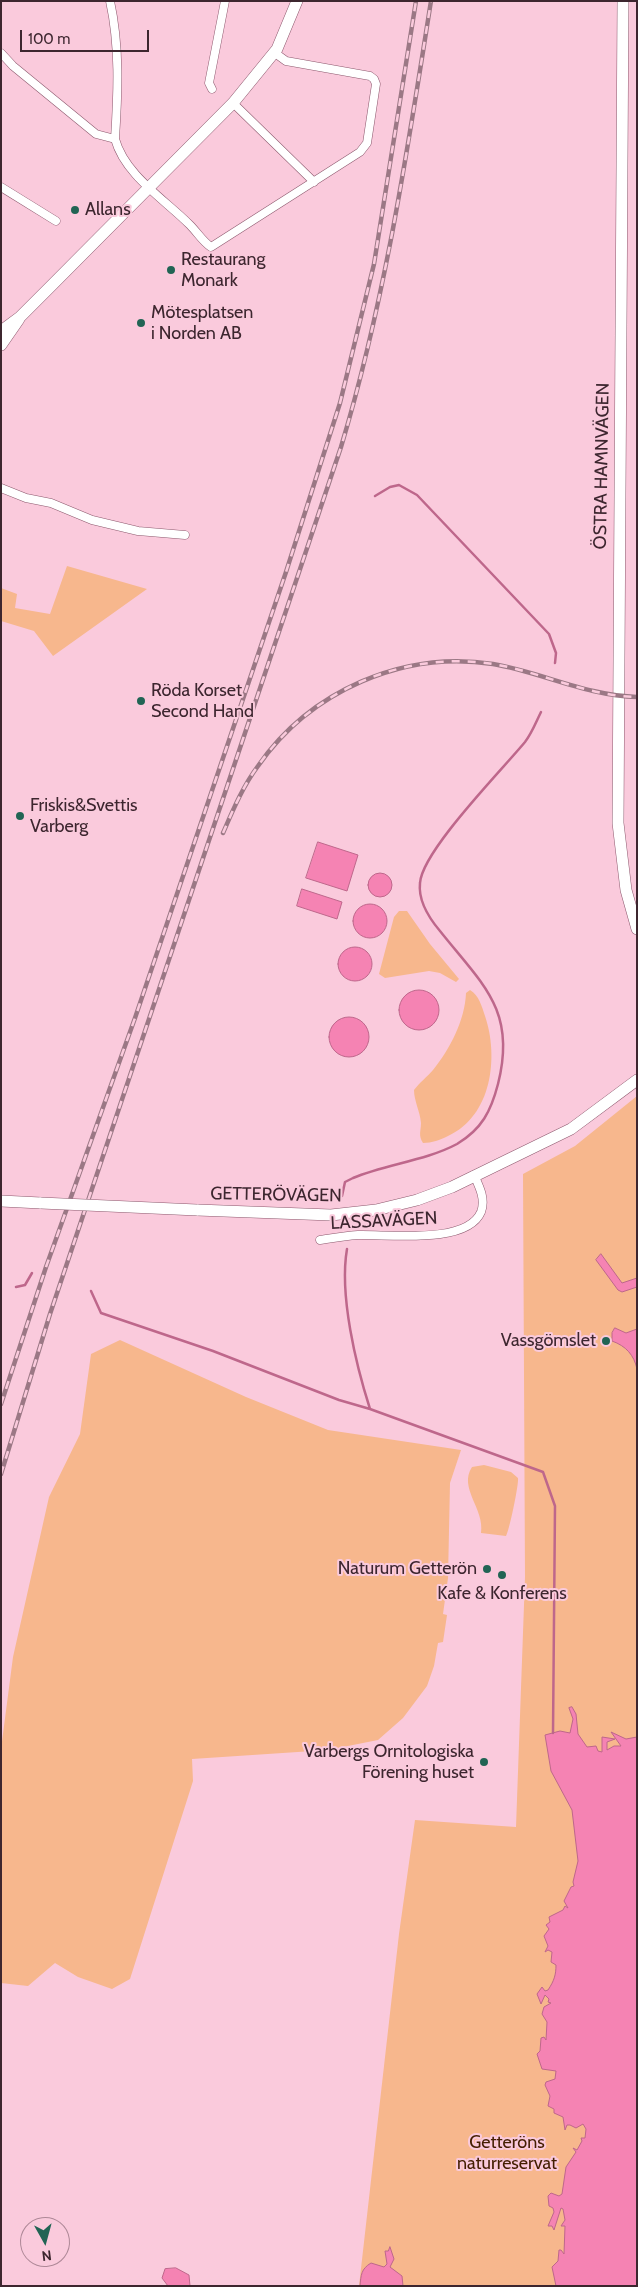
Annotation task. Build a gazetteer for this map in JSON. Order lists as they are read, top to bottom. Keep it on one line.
{"streets":{"street":["ÖSTRA HAMNVÄGEN","GETTERÖVÄGEN","LASSAVÄGEN"]},"crossings":[["GETTERÖVÄGEN","LASSAVÄGEN"]],"parks":["Getteröns naturreservat"],"places":["Allans","Restaurang Monark","Mötesplatsen i Norden AB","Röda Korset Second Hand","Friskis&Svettis Varberg","Vassgömslet","Naturum Getterön","Kafe & Konferens","Varbergs Ornitologiska Förening huset"],"scale_bar":"100 m","north":"bottom"}
